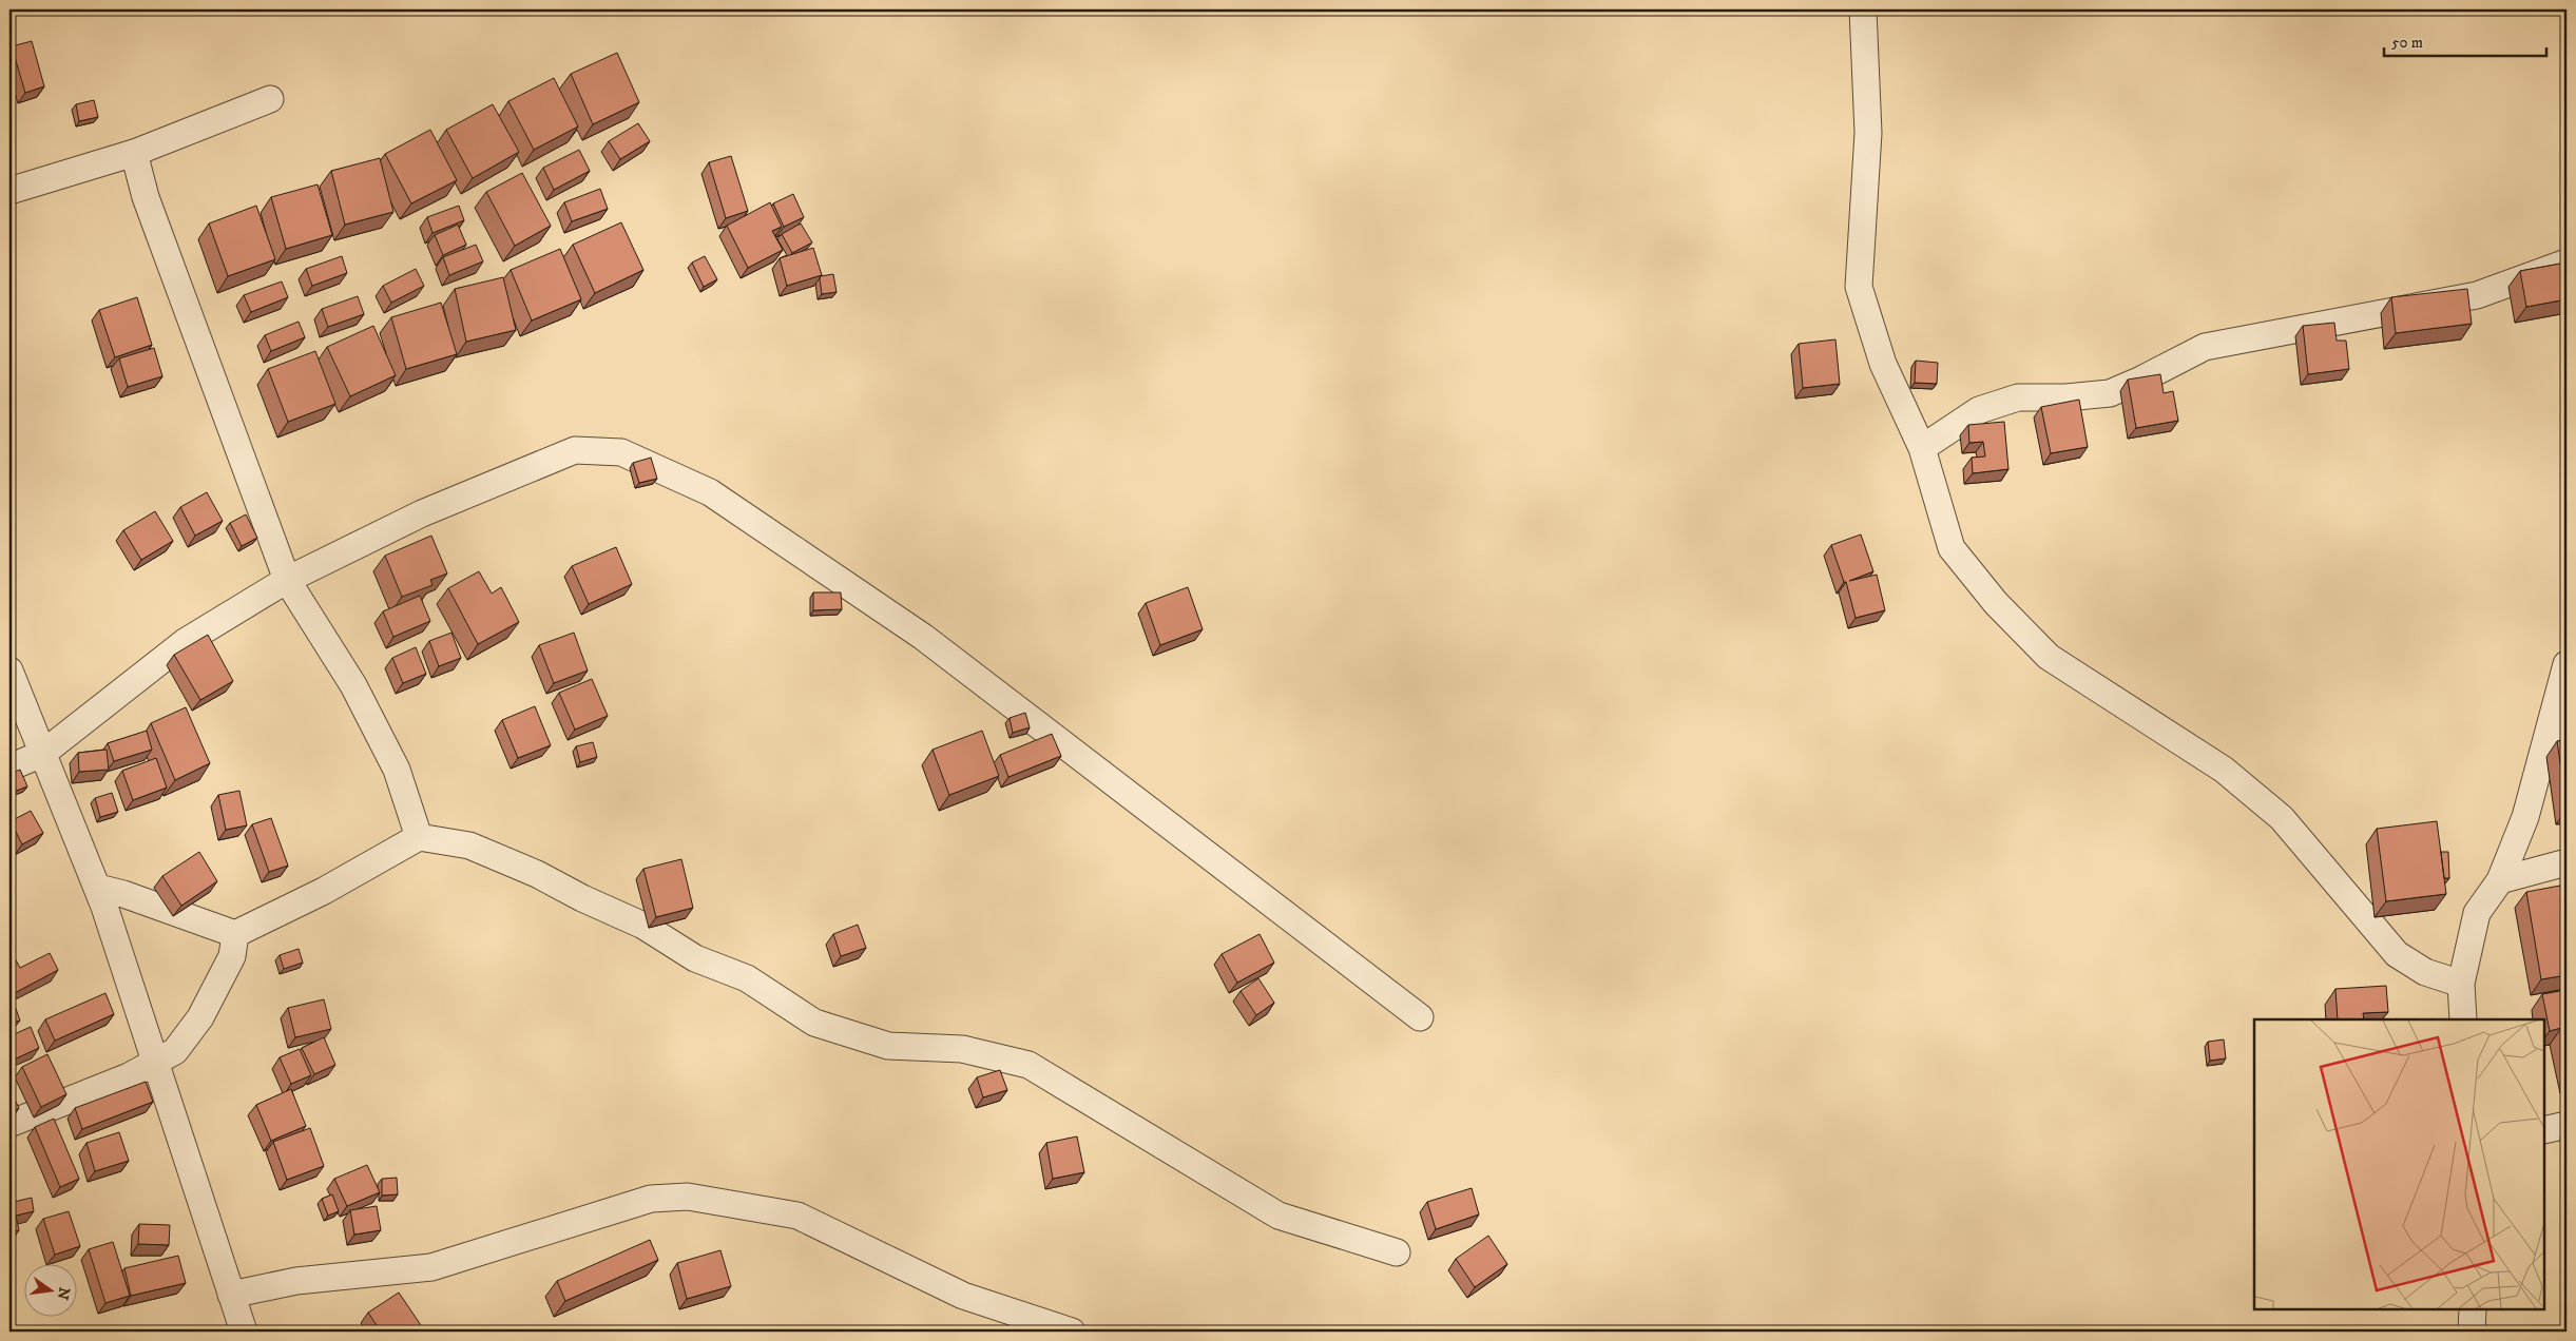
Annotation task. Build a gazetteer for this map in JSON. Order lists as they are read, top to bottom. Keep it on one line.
{"scale_bar":"50 m","north":"right"}
